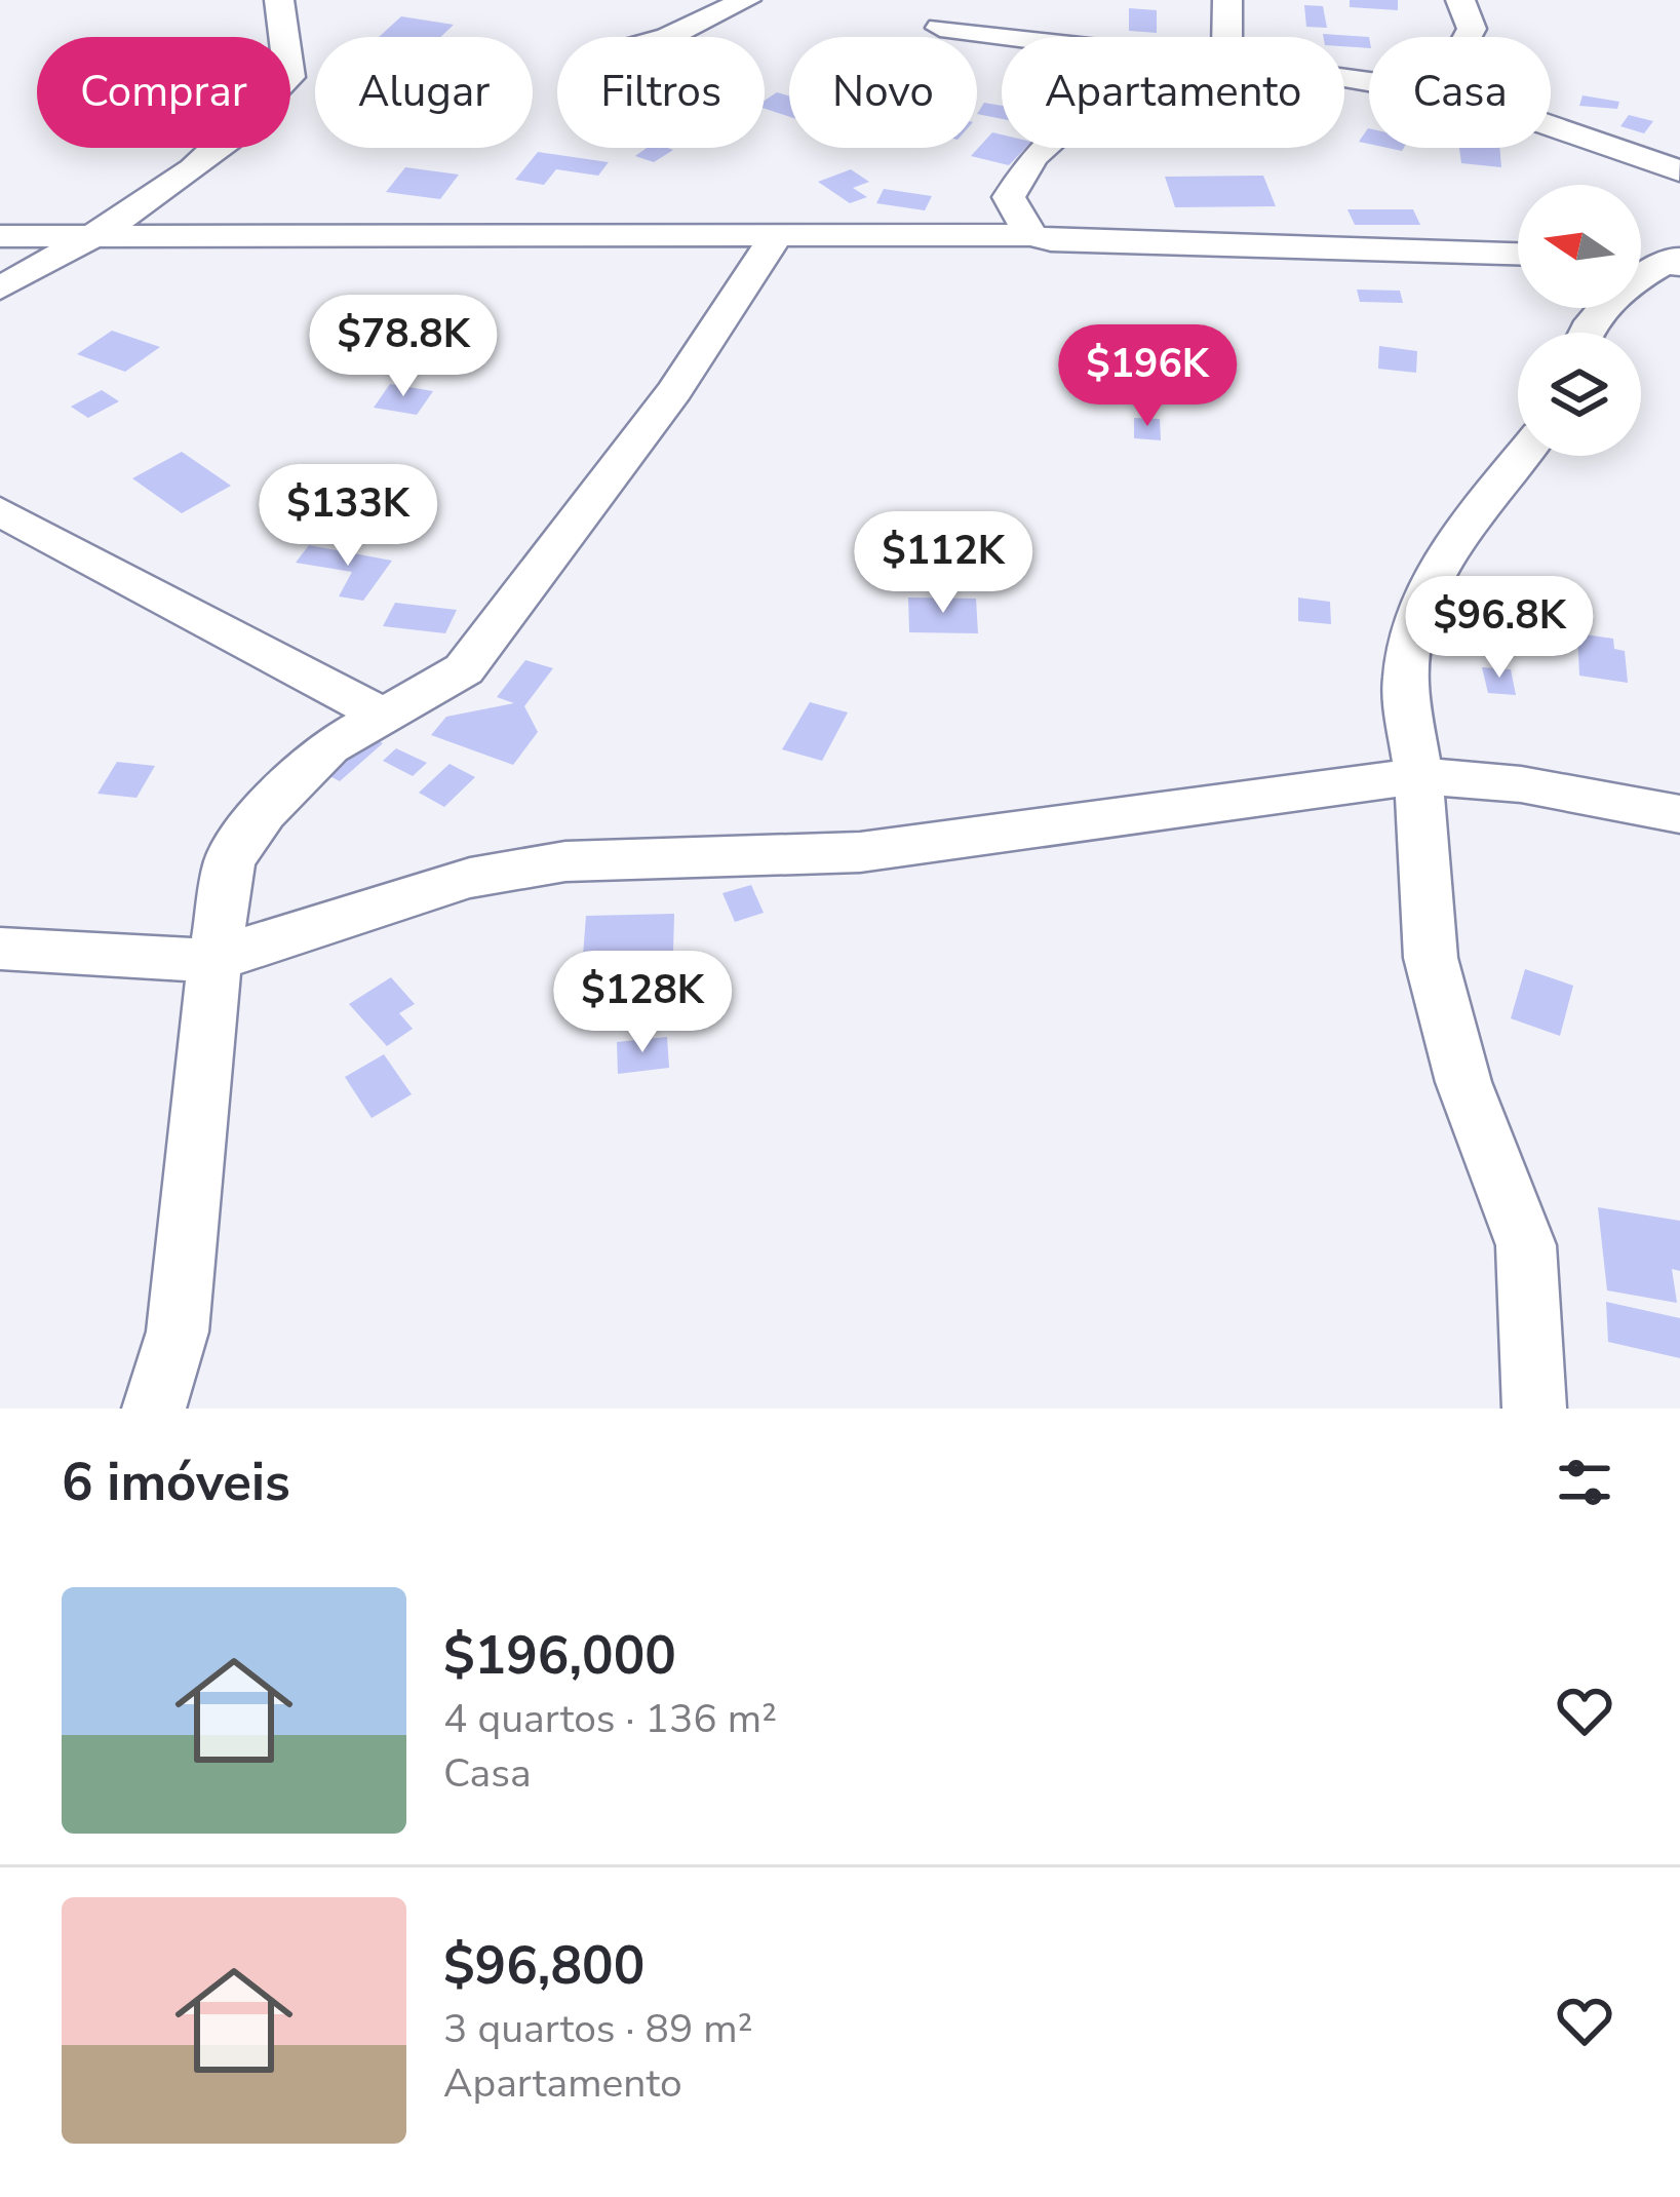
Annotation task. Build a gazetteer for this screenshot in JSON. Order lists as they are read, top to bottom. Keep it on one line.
{"north":"left","page":{"chip":["Comprar","Alugar","Filtros","Novo","Apartamento","Casa"],"price":["$78.8K","$196K","$133K","$112K","$96.8K","$128K"],"heading":"6 imóveis","list":[{"name":"$196,000","note":"4 quartos · 136 m² · Casa"},{"name":"$96,800","note":"3 quartos · 89 m² · Apartamento"}]}}
